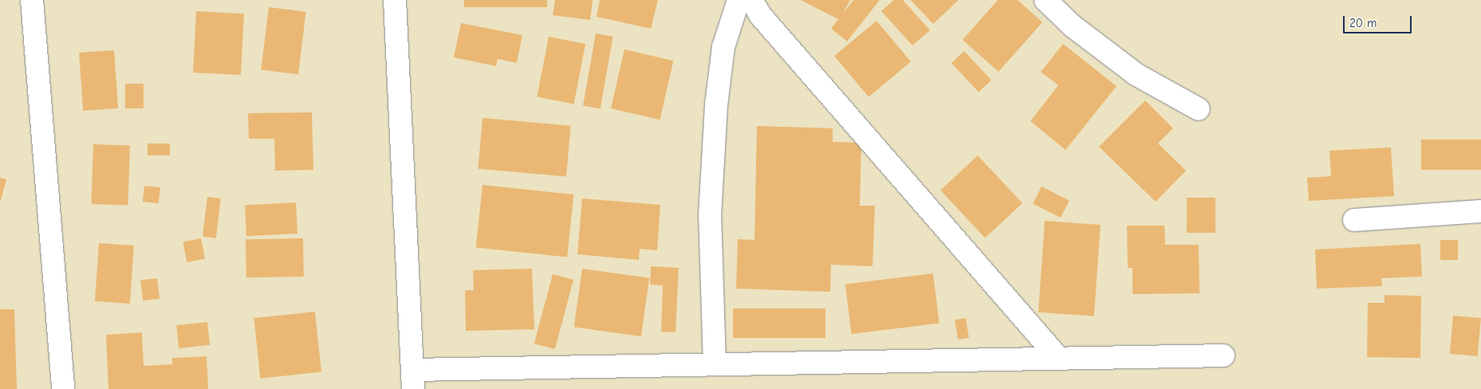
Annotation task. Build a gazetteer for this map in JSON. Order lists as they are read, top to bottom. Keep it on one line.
{"scale_bar":"20 m"}
